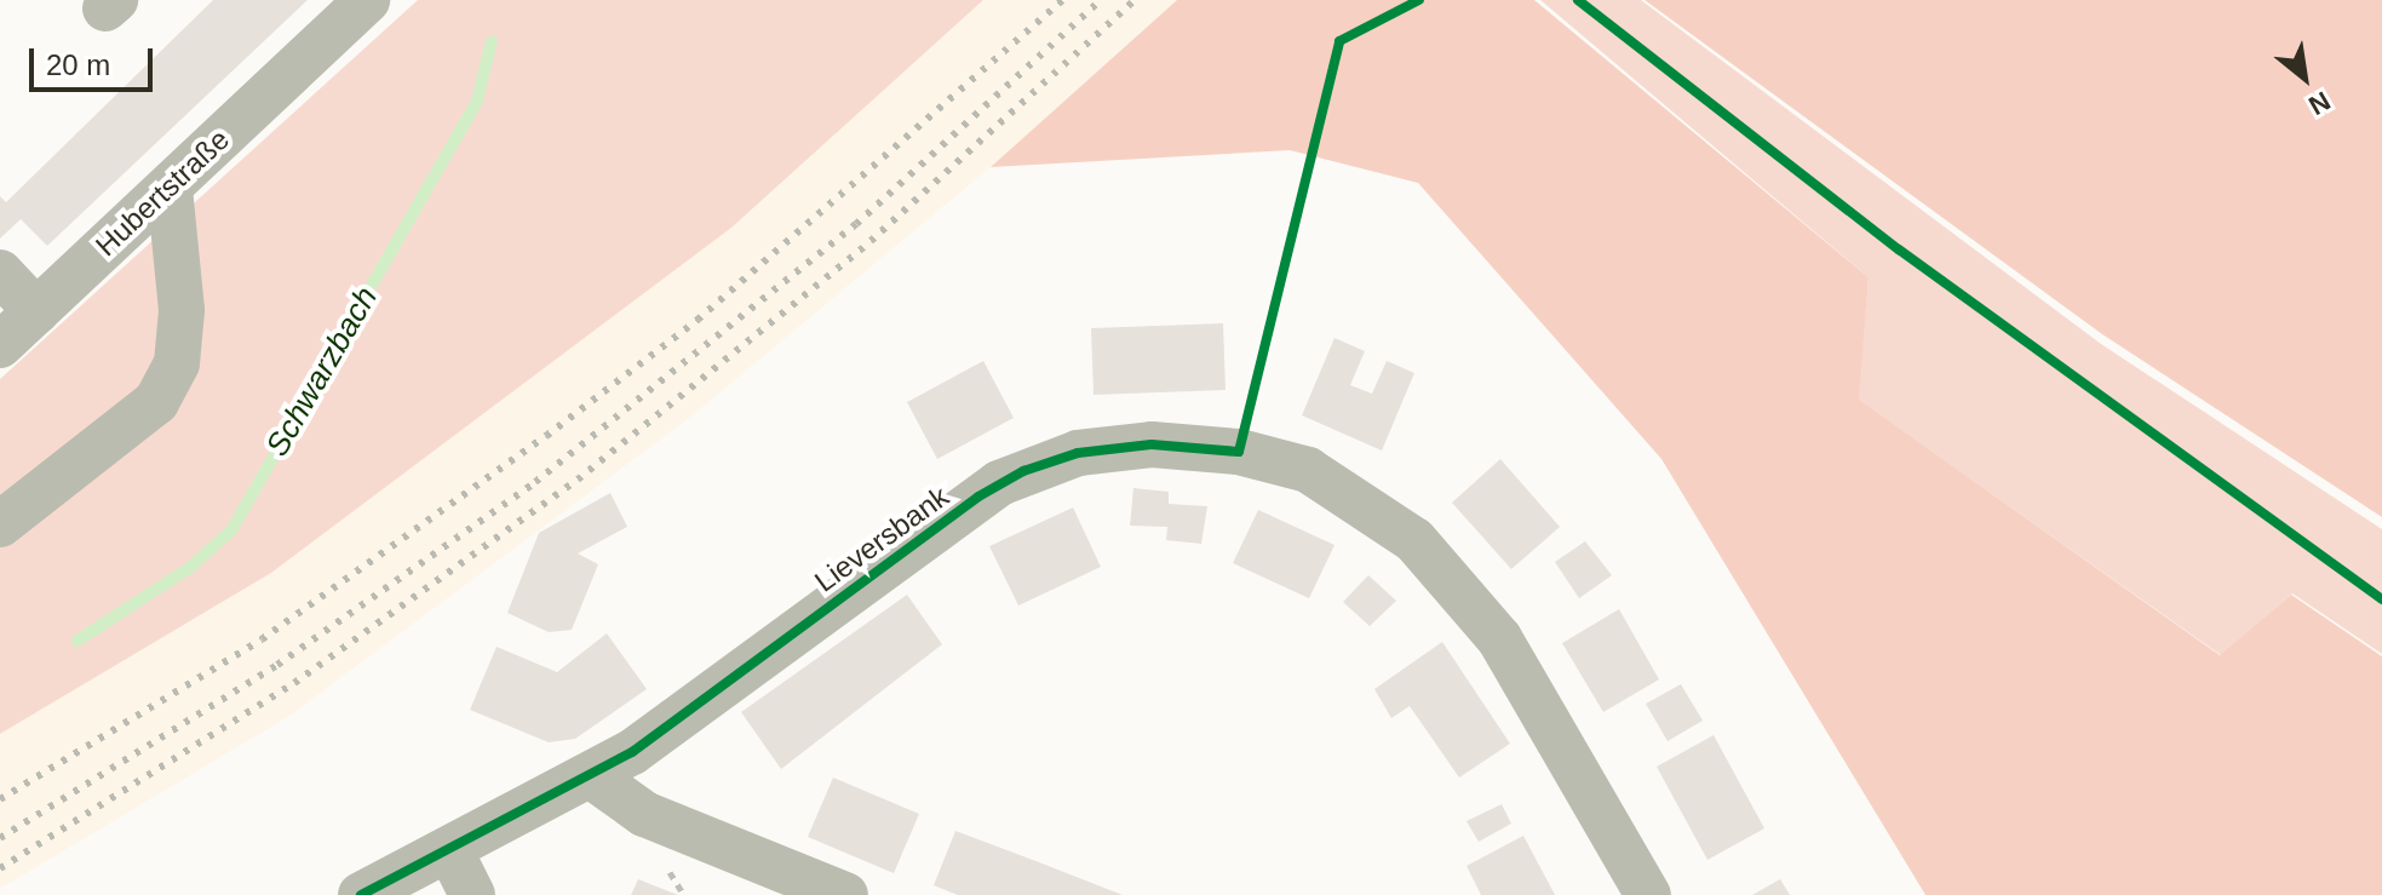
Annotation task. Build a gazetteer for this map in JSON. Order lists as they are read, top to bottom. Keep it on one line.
{"streets":{"street":["Hubertstraße","Lieversbank"]},"water":["Schwarzbach"],"scale_bar":"20 m","north":"bottom right"}
